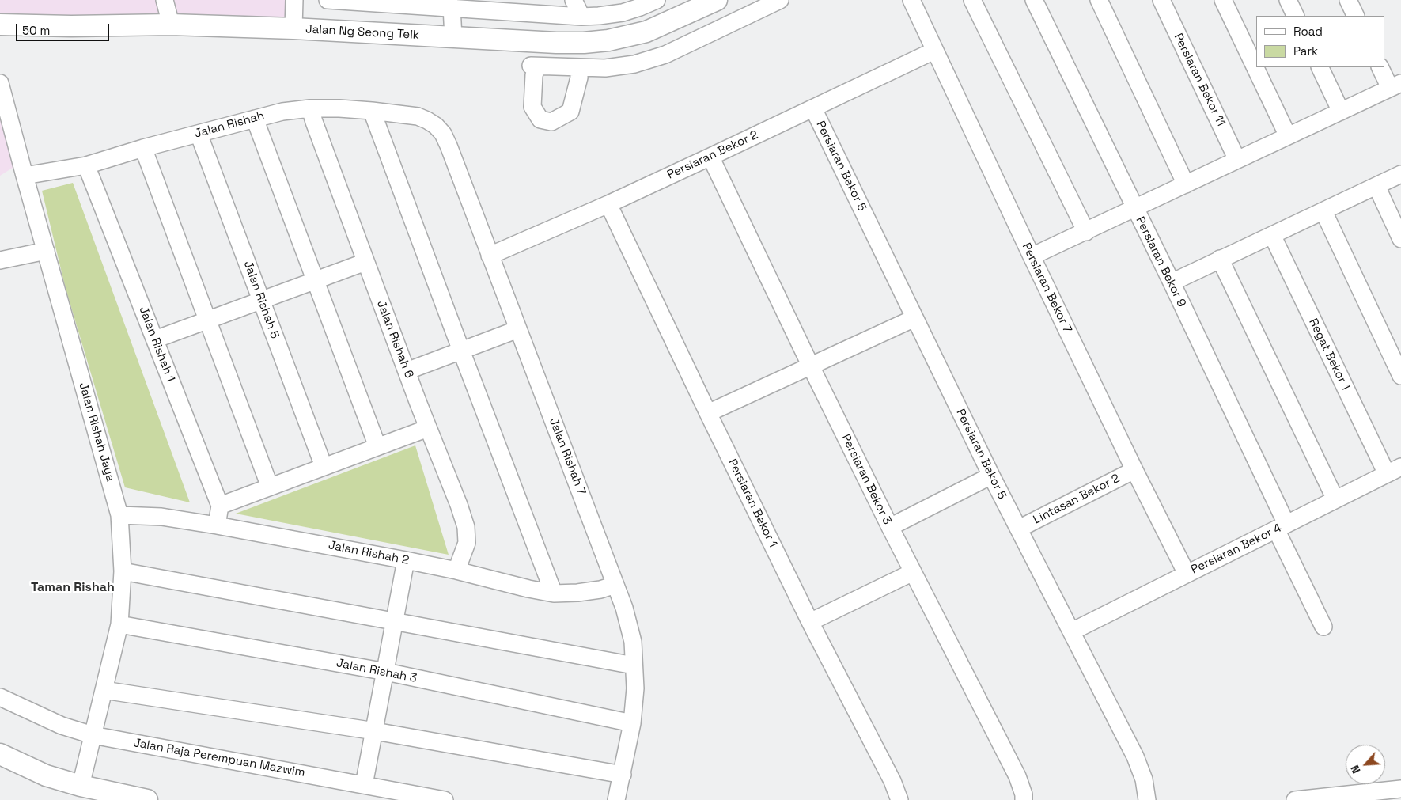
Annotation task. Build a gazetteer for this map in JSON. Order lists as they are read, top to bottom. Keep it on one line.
{"streets":{"main road":["Jalan Ng Seong Teik"],"street":["Persiaran Bekor 11","Jalan Rishah","Persiaran Bekor 2","Persiaran Bekor 5","Persiaran Bekor 9","Persiaran Bekor 7","Jalan Rishah 5","Jalan Rishah 6","Jalan Rishah 1","Regat Bekor 1","Jalan Rishah Jaya","Jalan Rishah 7","Persiaran Bekor 3","Lintasan Bekor 2","Persiaran Bekor 1","Persiaran Bekor 4","Jalan Rishah 2","Jalan Rishah 3","Jalan Raja Perempuan Mazwim"]},"crossings":[["Jalan Rishah","Jalan Rishah 5"],["Jalan Rishah","Jalan Rishah 6"],["Jalan Rishah","Jalan Rishah 1"],["Jalan Rishah","Jalan Rishah Jaya"],["Jalan Rishah","Jalan Rishah 7"],["Persiaran Bekor 2","Persiaran Bekor 5"],["Persiaran Bekor 2","Persiaran Bekor 7"],["Persiaran Bekor 2","Jalan Rishah 7"],["Persiaran Bekor 2","Persiaran Bekor 3"],["Persiaran Bekor 2","Persiaran Bekor 1"],["Persiaran Bekor 5","Lintasan Bekor 2"],["Persiaran Bekor 5","Persiaran Bekor 4"],["Persiaran Bekor 9","Persiaran Bekor 4"],["Persiaran Bekor 7","Lintasan Bekor 2"],["Persiaran Bekor 7","Persiaran Bekor 4"],["Jalan Rishah 6","Jalan Rishah 2"],["Regat Bekor 1","Persiaran Bekor 4"],["Jalan Rishah Jaya","Jalan Rishah 2"],["Jalan Rishah Jaya","Jalan Rishah 3"],["Jalan Rishah Jaya","Jalan Raja Perempuan Mazwim"],["Jalan Rishah 7","Jalan Rishah 2"],["Jalan Rishah 7","Jalan Rishah 3"]],"districts":["Taman Rishah"],"legend":["Road","Park"],"scale_bar":"50 m","north":"bottom left"}
